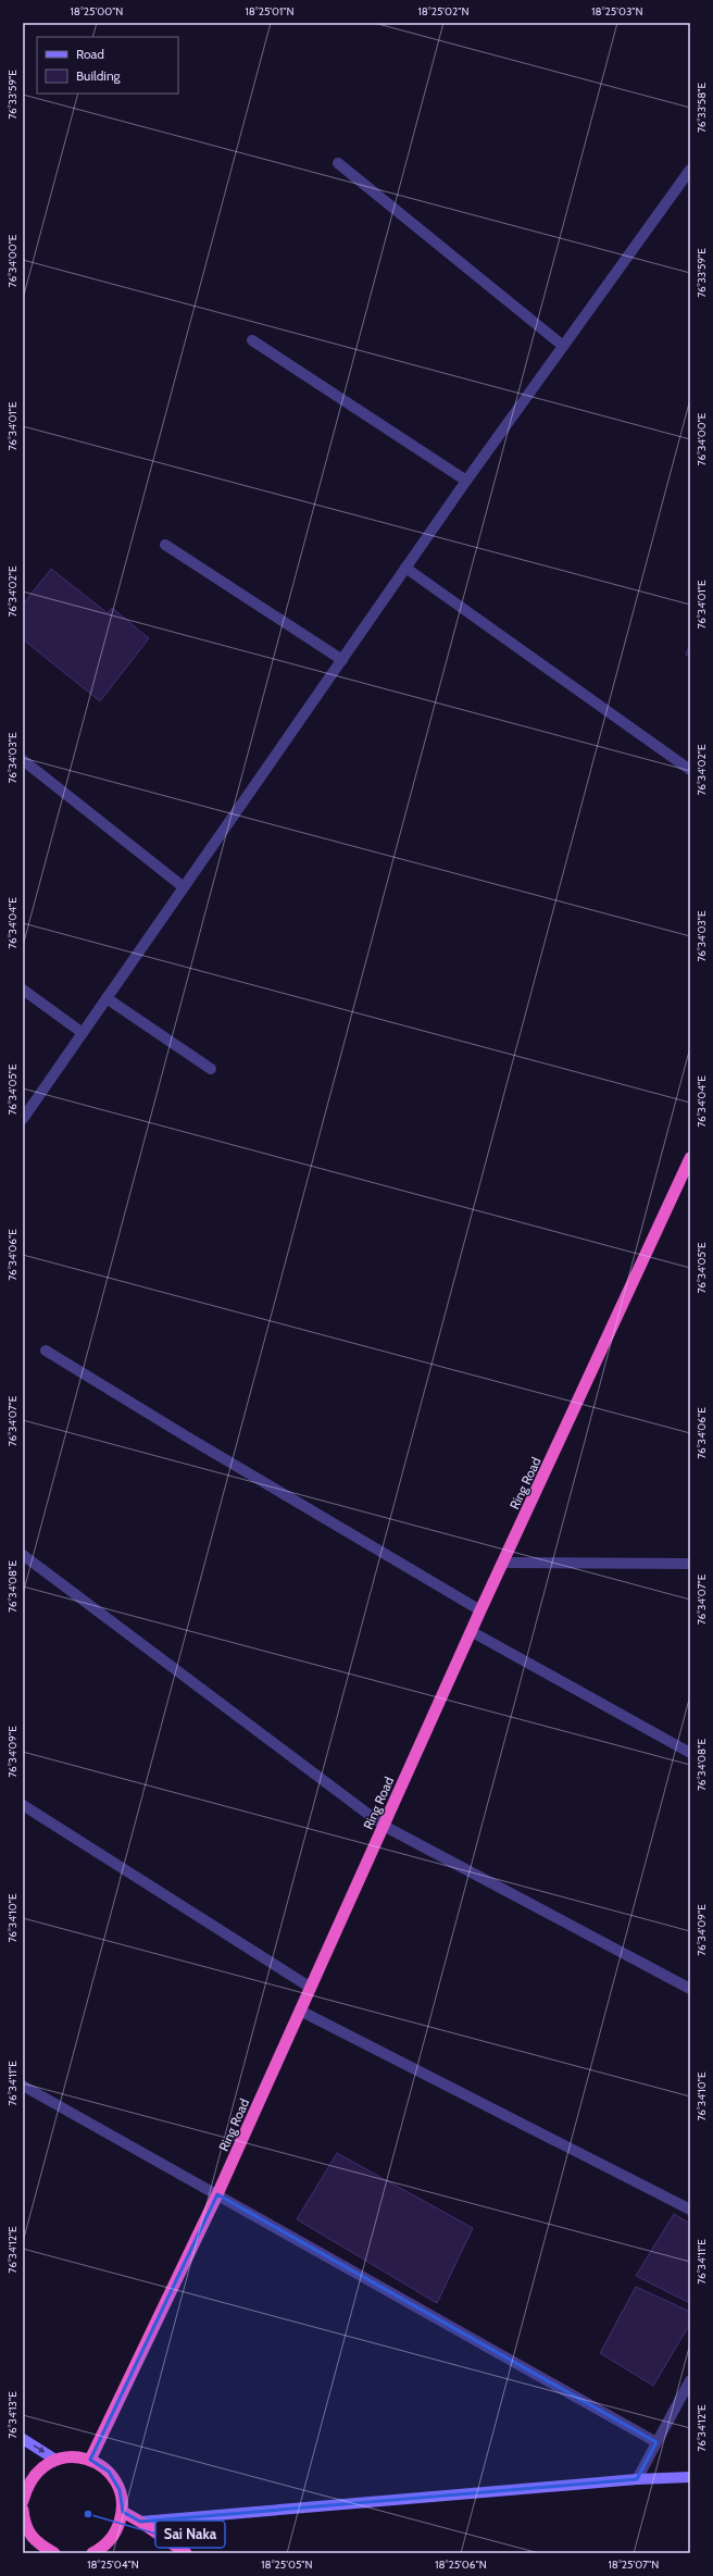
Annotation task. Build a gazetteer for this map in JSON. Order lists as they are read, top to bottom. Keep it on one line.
{"streets":{"highway":["Ring Road"]},"places":["Sai Naka"],"legend":["Road","Building"],"coordinates":["18°25'00\"N","18°25'01\"N","18°25'02\"N","18°25'03\"N","76°33'59\"E","76°33'58\"E","76°34'00\"E","76°34'01\"E","76°34'02\"E","76°34'03\"E","76°34'04\"E","76°34'05\"E","76°34'06\"E","76°34'07\"E","76°34'08\"E","76°34'09\"E","76°34'10\"E","76°34'11\"E","76°34'12\"E","76°34'13\"E","18°25'04\"N","18°25'05\"N","18°25'06\"N","18°25'07\"N"]}
